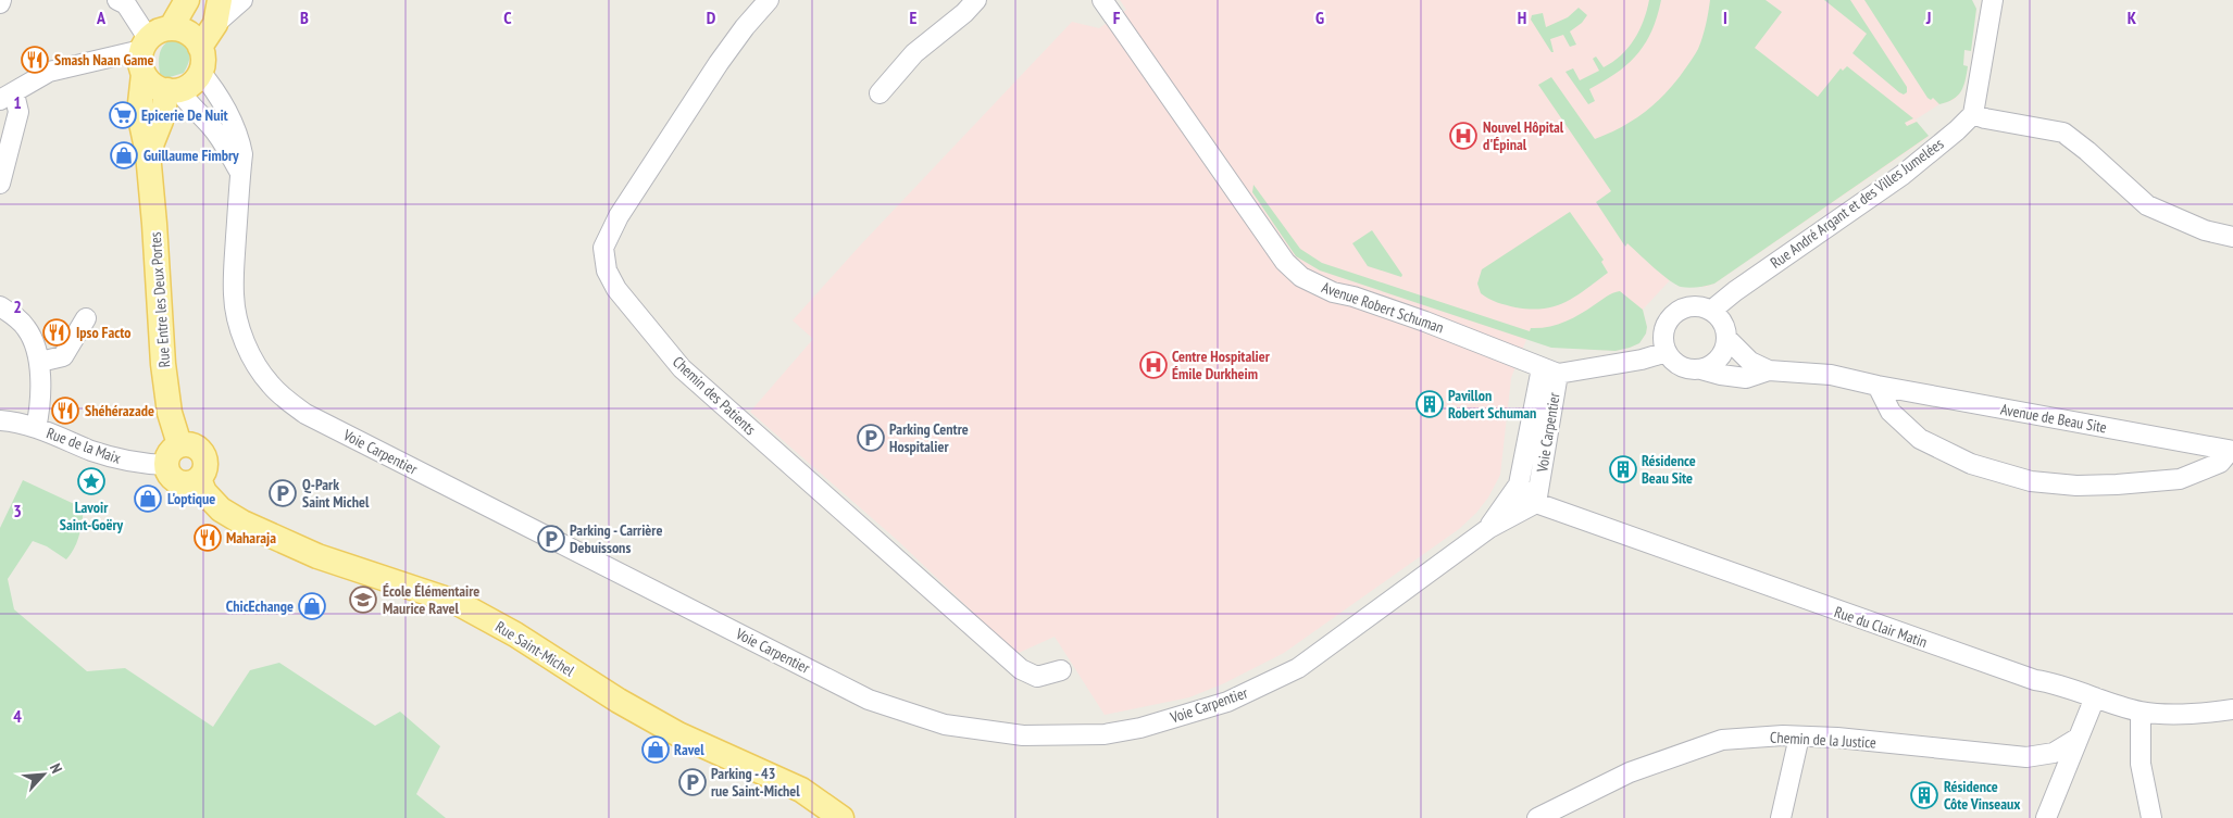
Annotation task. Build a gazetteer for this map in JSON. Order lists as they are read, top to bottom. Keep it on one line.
{"streets":{"main road":["Rue Entre les Deux Portes","Rue Saint-Michel"],"street":["Rue André Argant et des Villes Jumelées","Avenue Robert Schuman","Chemin des Patients","Avenue de Beau Site","Voie Carpentier","Rue de la Maix","Rue du Clair Matin","Chemin de la Justice"]},"crossings":[["Rue André Argant et des Villes Jumelées","Avenue de Beau Site"],["Rue Entre les Deux Portes","Voie Carpentier"],["Rue Entre les Deux Portes","Rue de la Maix"],["Rue Entre les Deux Portes","Rue Saint-Michel"],["Avenue Robert Schuman","Voie Carpentier"],["Voie Carpentier","Rue du Clair Matin"],["Rue de la Maix","Rue Saint-Michel"]],"places":{"restaurant":["Smash Naan Game","Ipso Facto","Shéhérazade","Maharaja"],"supermarket":["Epicerie De Nuit"],"hospital":["Nouvel Hôpital d'Épinal","Centre Hospitalier Émile Durkheim"],"shop":["Guillaume Fimbry","L'optique","ChicEchange","Ravel"],"building":["Pavillon Robert Schuman","Résidence Beau Site","Résidence Côte Vinseaux"],"parking":["Parking Centre Hospitalier","Q-Park Saint Michel","Parking - Carrière Debuissons","Parking - 43 rue Saint-Michel"],"place":["Lavoir Saint-Goëry"],"school or university":["École Élémentaire Maurice Ravel"]},"north":"top right","grid":{"columns":["A","B","C","D","E","F","G","H","I","J","K"],"rows":["1","2","3","4"]}}
